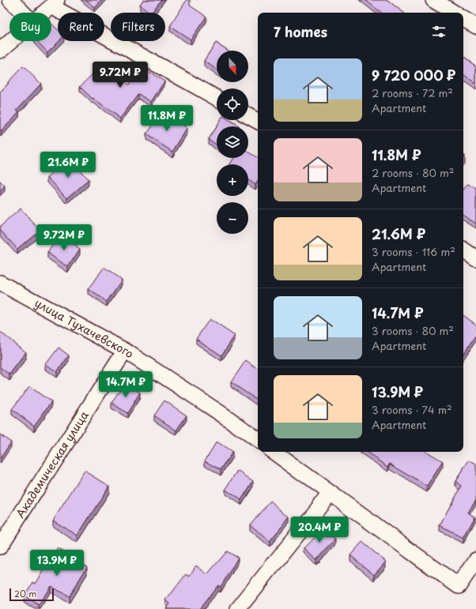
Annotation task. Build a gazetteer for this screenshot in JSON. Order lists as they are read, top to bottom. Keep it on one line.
{"streets":{"street":["улица Тухачевского","Академическая улица"]},"crossings":[["улица Тухачевского","Академическая улица"]],"scale_bar":"20 m","north":"bottom right","page":{"chip":["Buy","Rent","Filters"],"heading":"7 homes","map_buttons":["+","−"],"list":[{"name":"9 720 000 ₽","note":"2 rooms · 72 m² · Apartment"},{"name":"11.8M ₽","note":"2 rooms · 80 m² · Apartment"},{"name":"21.6M ₽","note":"3 rooms · 116 m² · Apartment"},{"name":"14.7M ₽","note":"3 rooms · 80 m² · Apartment"},{"name":"13.9M ₽","note":"3 rooms · 74 m² · Apartment"}],"price":["9.72M ₽","11.8M ₽","21.6M ₽","9.72M ₽","14.7M ₽","20.4M ₽","13.9M ₽"],"scale":"20 m"}}
